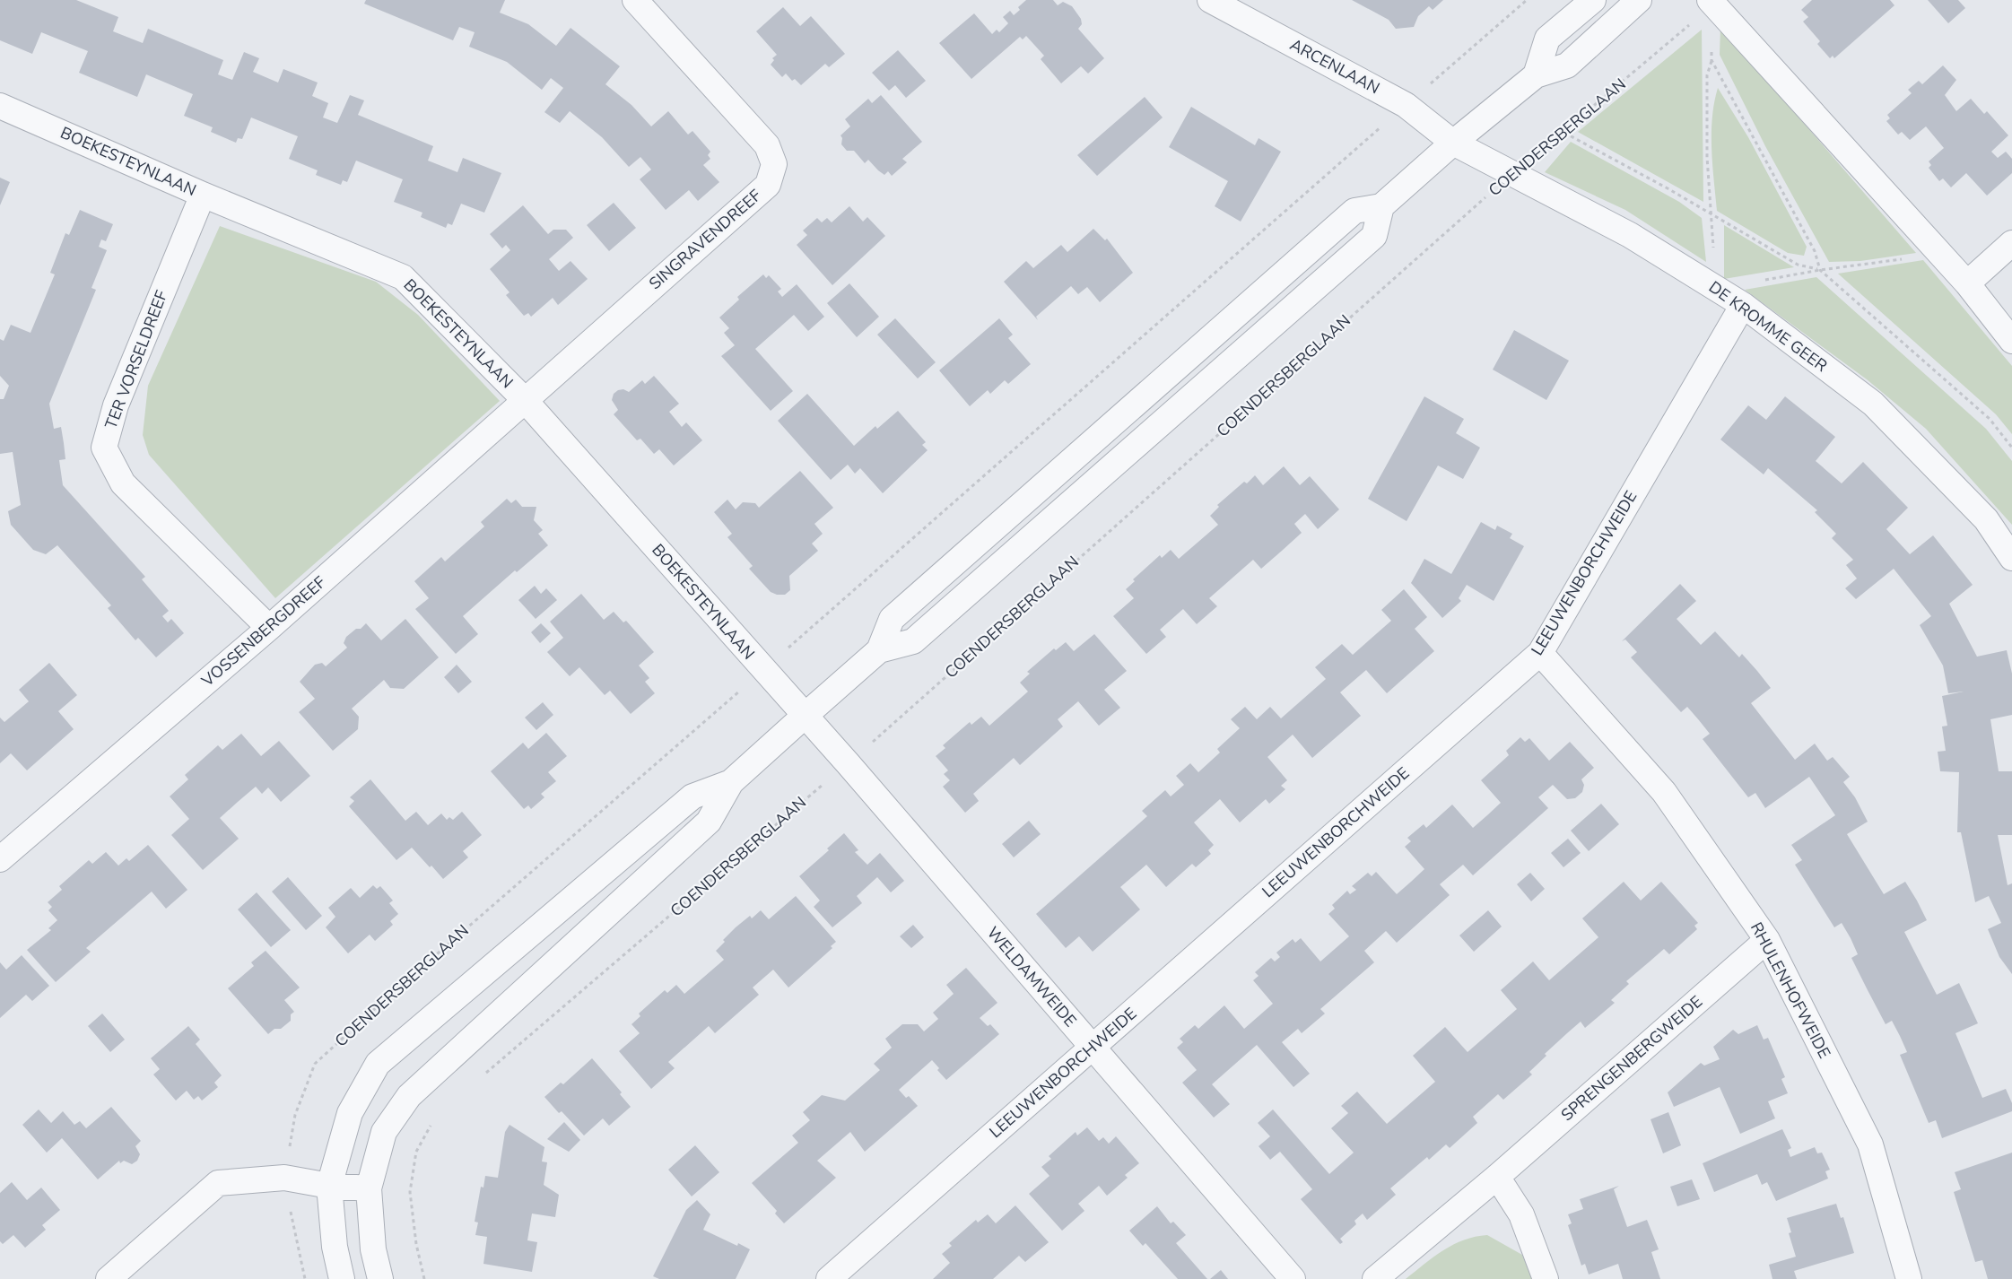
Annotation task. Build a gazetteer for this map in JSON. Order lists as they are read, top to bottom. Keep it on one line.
{"streets":{"street":["ARCENLAAN","BOEKESTEYNLAAN","SINGRAVENDREEF","DE KROMME GEER","TER VORSELDREEF","LEEUWENBORCHWEIDE","VOSSENBERGDREEF","WELDAMWEIDE","RHULENHOFWEIDE","SPRENGENBERGWEIDE"],"path":["COENDERSBERGLAAN"]},"crossings":[["ARCENLAAN","COENDERSBERGLAAN"],["ARCENLAAN","DE KROMME GEER"],["COENDERSBERGLAAN","BOEKESTEYNLAAN"],["COENDERSBERGLAAN","DE KROMME GEER"],["COENDERSBERGLAAN","WELDAMWEIDE"],["BOEKESTEYNLAAN","SINGRAVENDREEF"],["BOEKESTEYNLAAN","TER VORSELDREEF"],["BOEKESTEYNLAAN","VOSSENBERGDREEF"],["BOEKESTEYNLAAN","WELDAMWEIDE"],["SINGRAVENDREEF","VOSSENBERGDREEF"],["DE KROMME GEER","LEEUWENBORCHWEIDE"],["TER VORSELDREEF","VOSSENBERGDREEF"],["LEEUWENBORCHWEIDE","WELDAMWEIDE"],["LEEUWENBORCHWEIDE","RHULENHOFWEIDE"],["RHULENHOFWEIDE","SPRENGENBERGWEIDE"]]}
